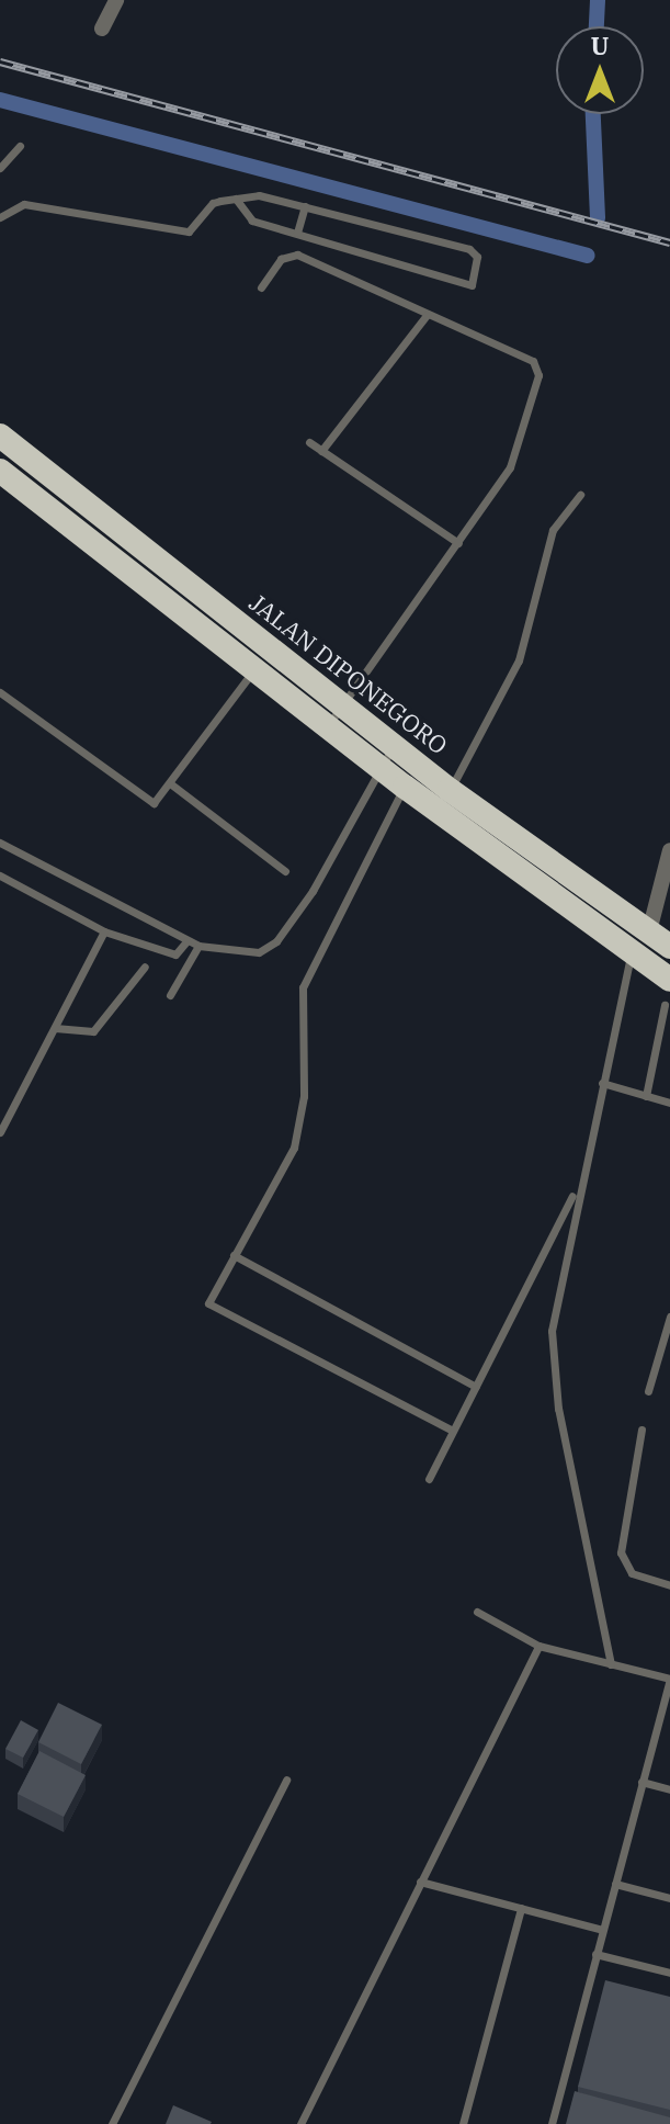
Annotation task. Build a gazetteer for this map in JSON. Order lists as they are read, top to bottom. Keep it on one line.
{"streets":{"highway":["JALAN DIPONEGORO"]},"north":"top"}
